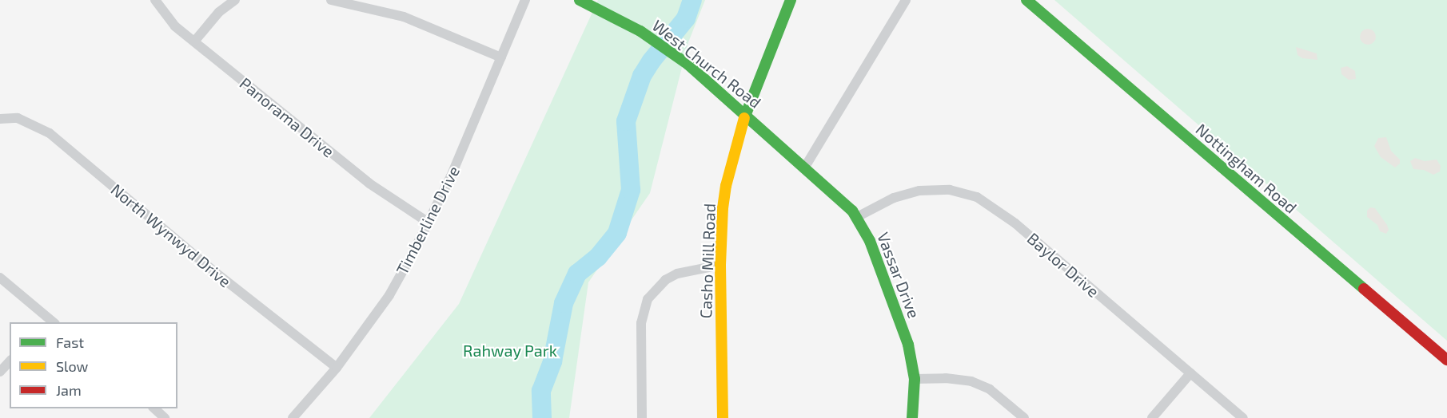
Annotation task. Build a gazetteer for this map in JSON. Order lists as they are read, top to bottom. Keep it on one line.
{"streets":{"street":["West Church Road","Panorama Drive","Nottingham Road","Timberline Drive","North Wynwyd Drive","Casho Mill Road","Baylor Drive","Vassar Drive"]},"crossings":[["West Church Road","Casho Mill Road"],["West Church Road","Vassar Drive"],["Panorama Drive","Timberline Drive"],["Timberline Drive","North Wynwyd Drive"],["Baylor Drive","Vassar Drive"]],"parks":["Rahway Park"],"legend":["Fast","Slow","Jam"]}
